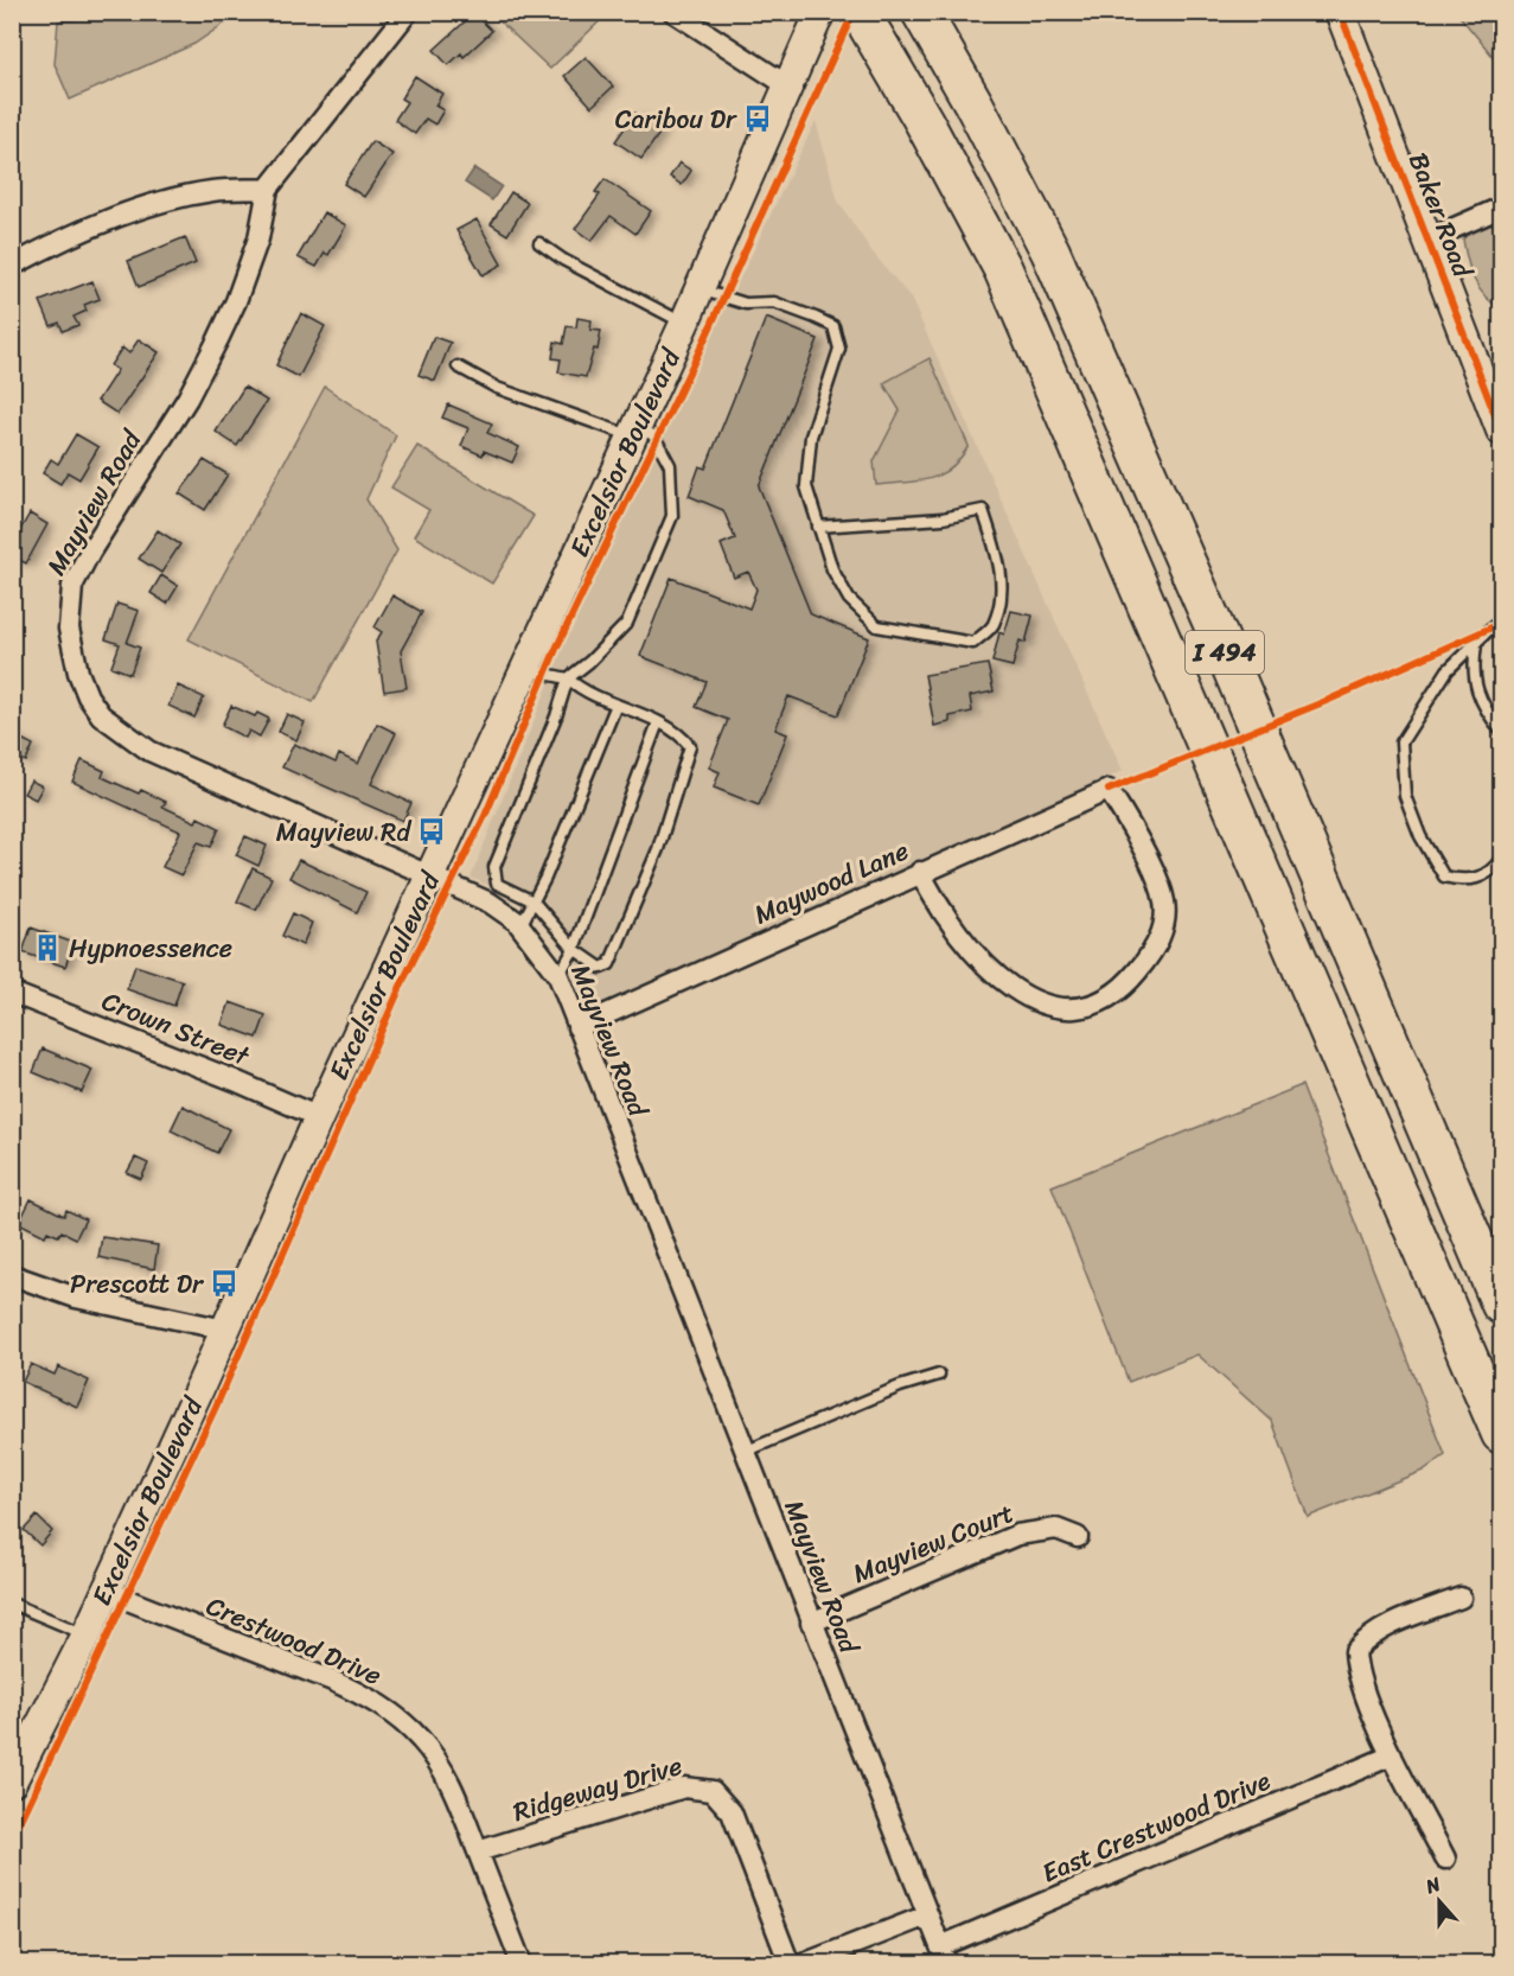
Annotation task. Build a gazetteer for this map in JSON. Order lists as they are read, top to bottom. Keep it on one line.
{"streets":{"highway":["I 494"],"main road":["Baker Road","Excelsior Boulevard"],"street":["Mayview Road","Maywood Lane","Crown Street","Mayview Court","Crestwood Drive","Ridgeway Drive","East Crestwood Drive"]},"crossings":[["Excelsior Boulevard","Mayview Road"],["Excelsior Boulevard","Crown Street"],["Excelsior Boulevard","Crestwood Drive"],["Mayview Road","Maywood Lane"],["Mayview Road","Mayview Court"],["Mayview Road","East Crestwood Drive"],["Crestwood Drive","Ridgeway Drive"]],"places":{"bus stop":["Caribou Dr","Mayview Rd","Prescott Dr"],"building":["Hypnoessence"]},"north":"top"}
